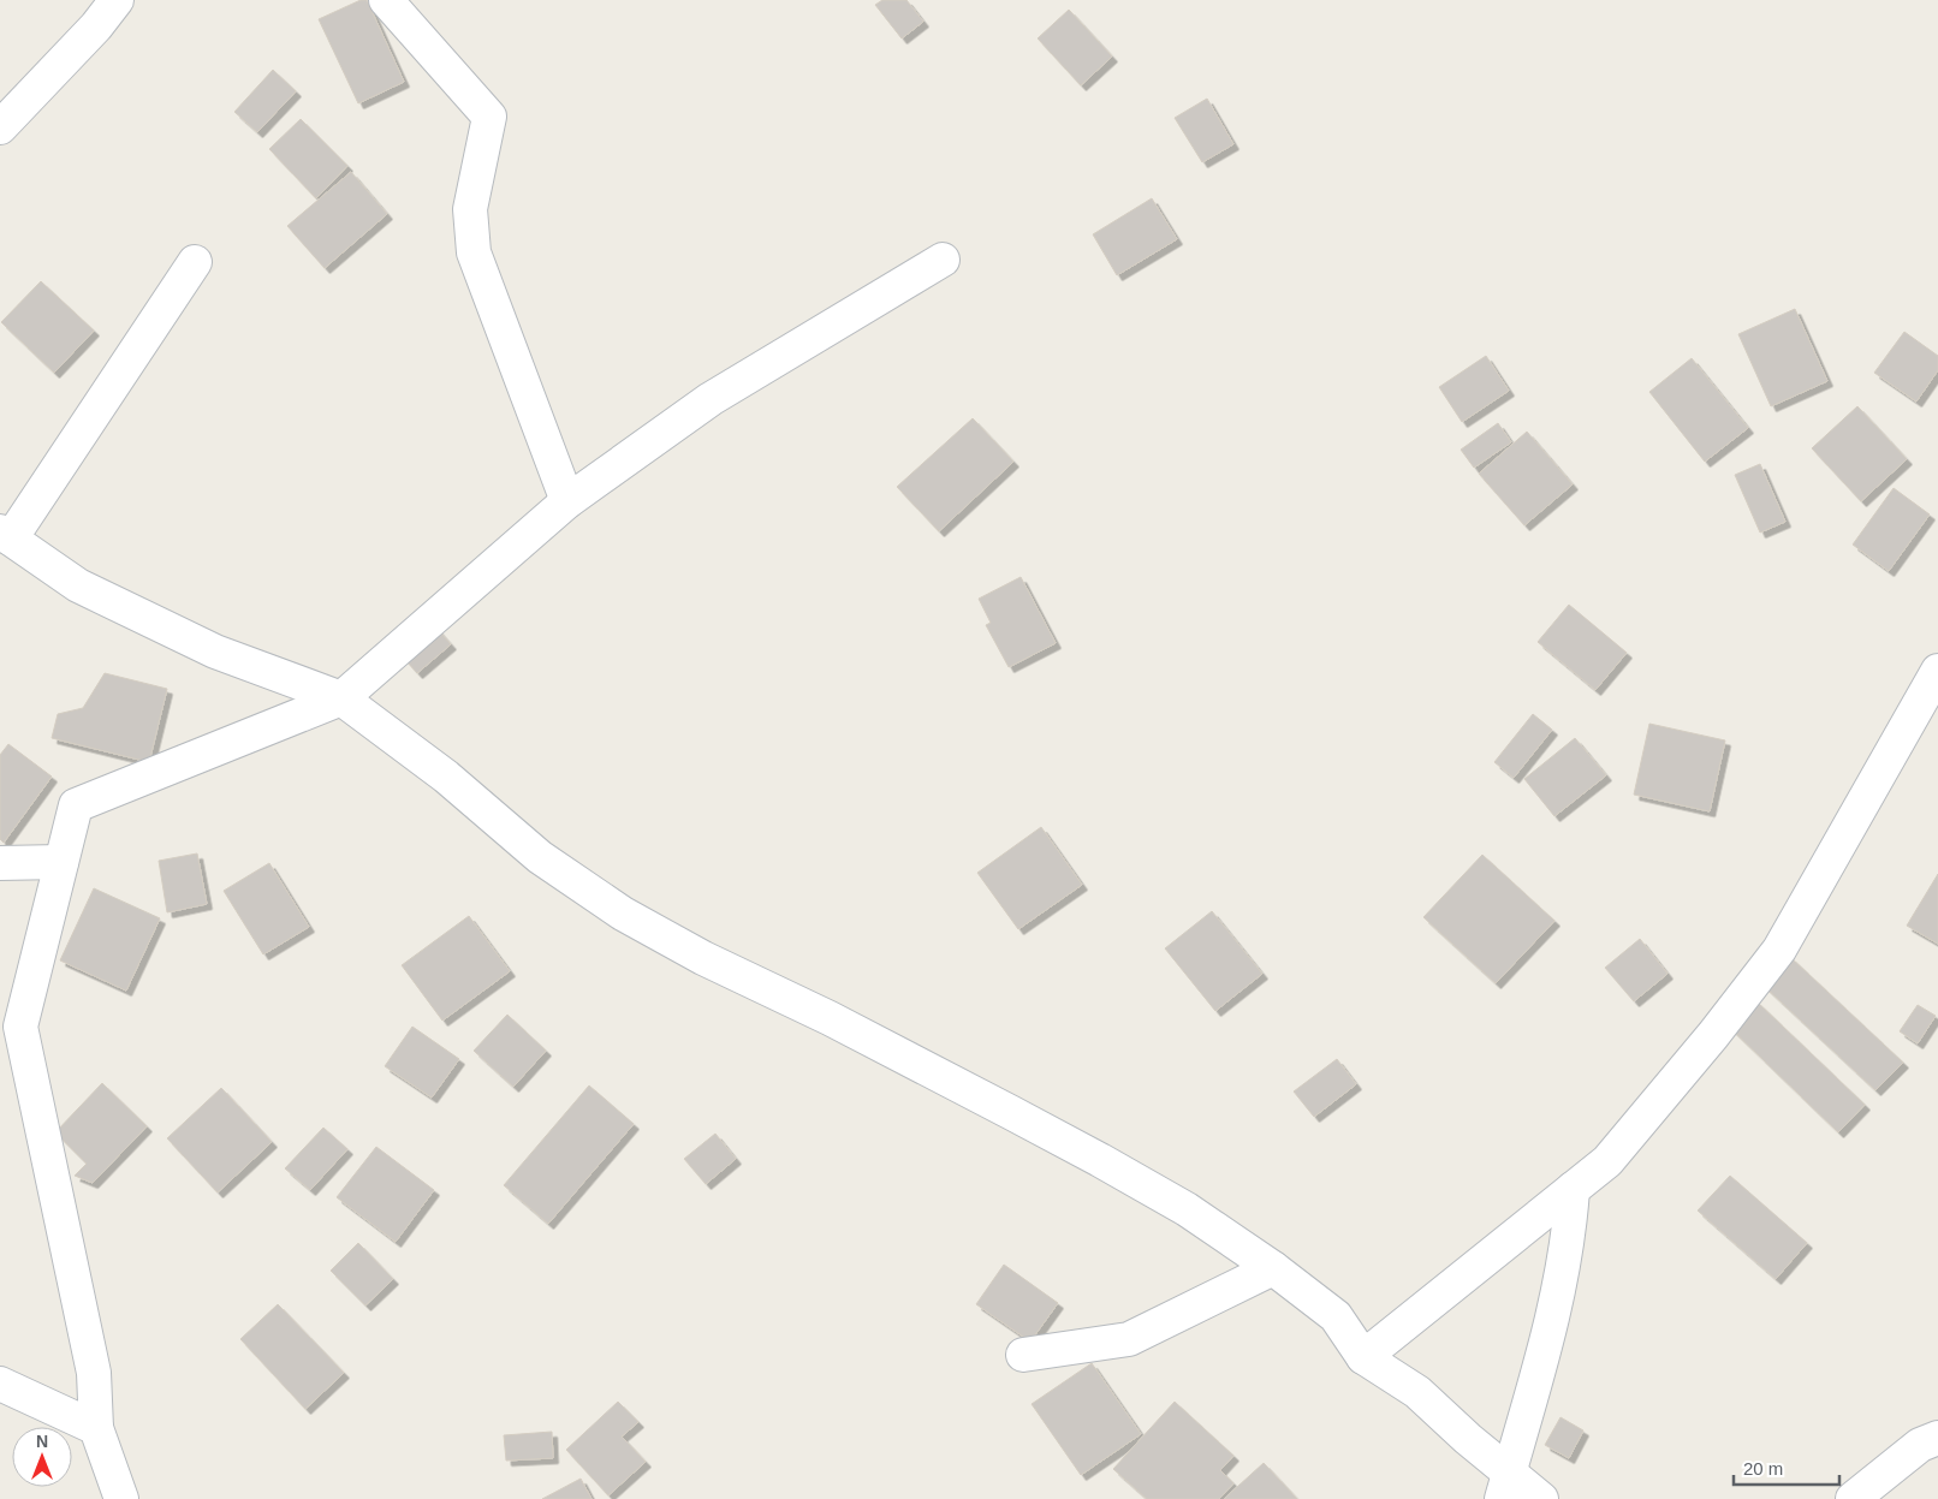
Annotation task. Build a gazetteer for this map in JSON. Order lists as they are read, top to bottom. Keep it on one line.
{"scale_bar":"20 m","north":"top"}
